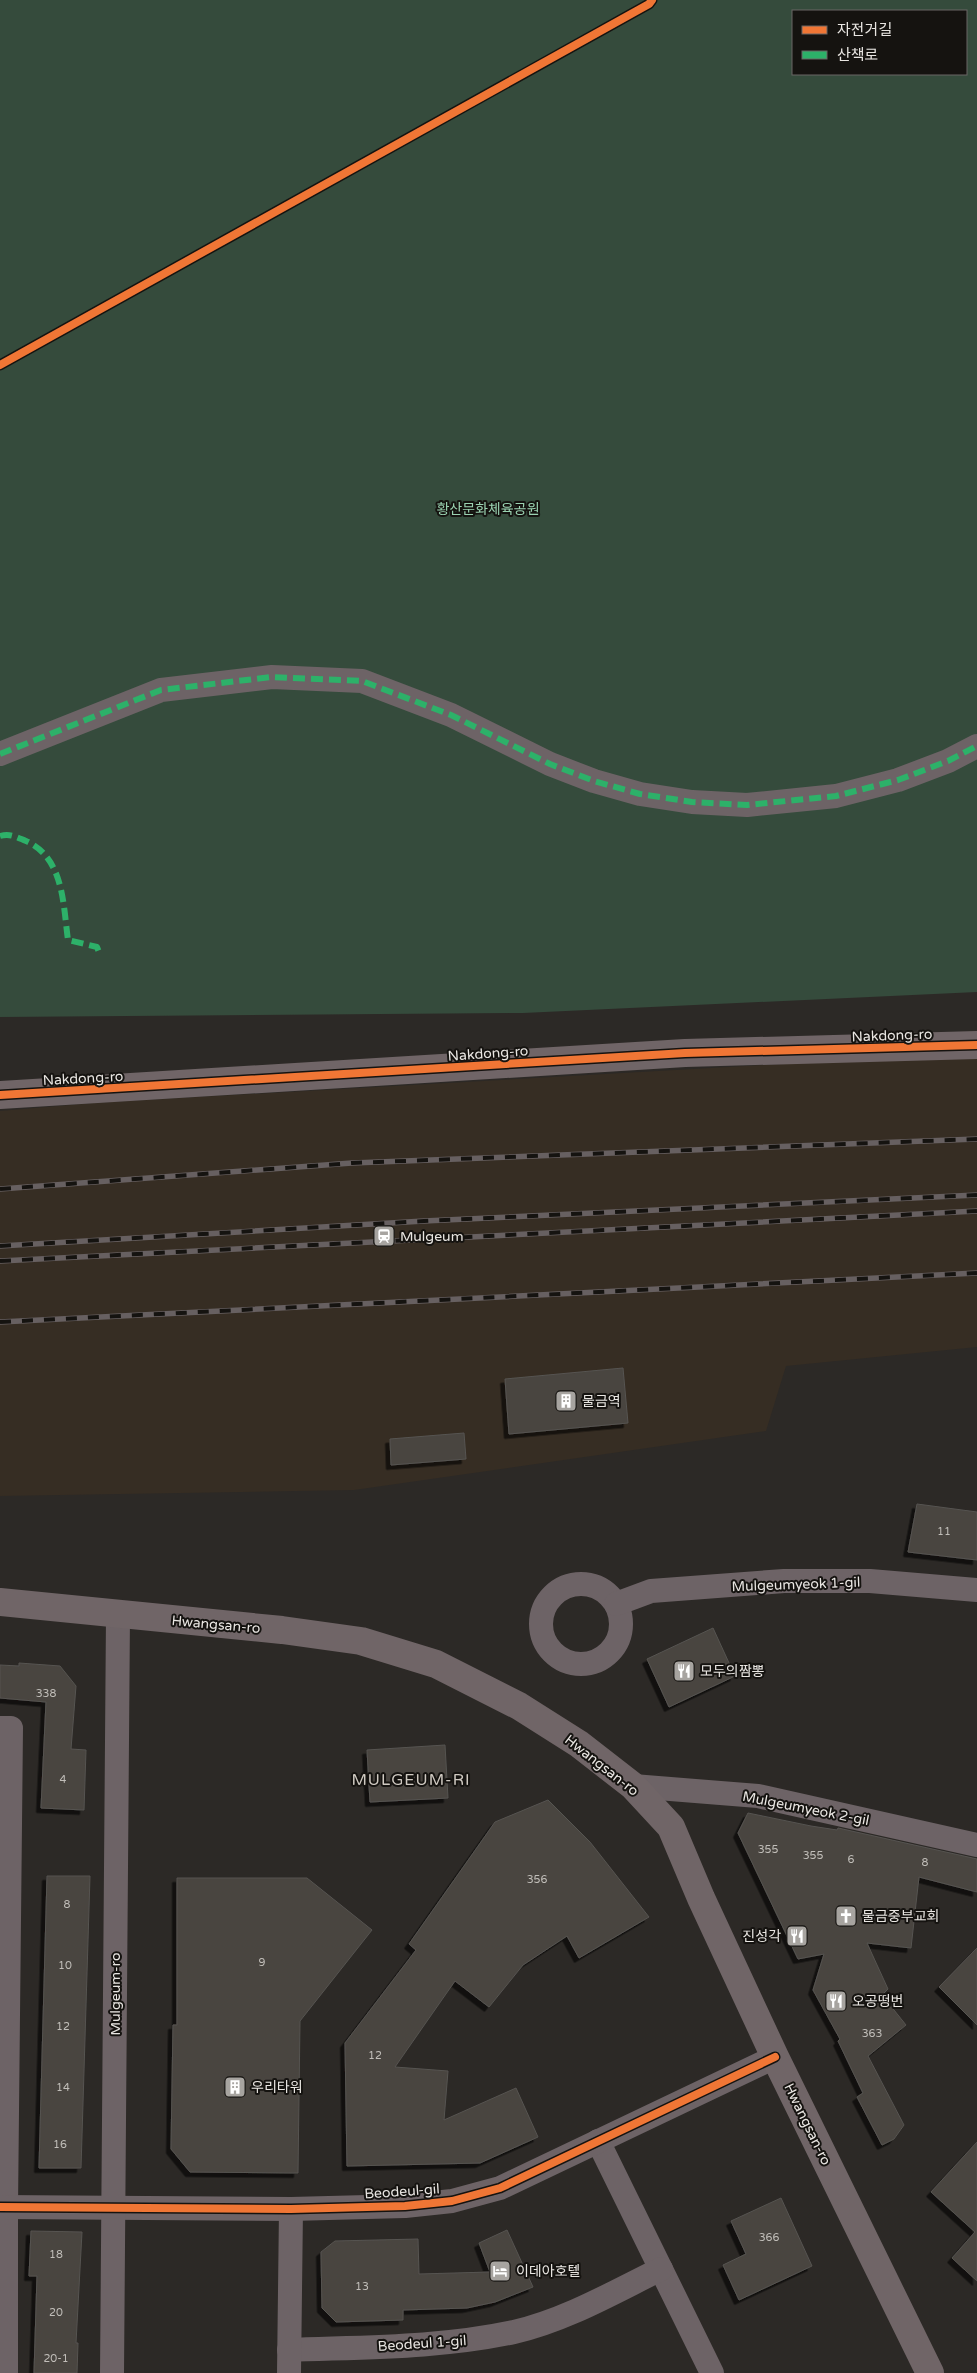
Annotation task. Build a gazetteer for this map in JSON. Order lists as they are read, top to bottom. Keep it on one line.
{"streets":{"main road":["Nakdong-ro","Hwangsan-ro"],"street":["Mulgeumyeok 1-gil","Mulgeumyeok 2-gil","Mulgeum-ro","Beodeul-gil","Beodeul 1-gil"]},"crossings":[["Hwangsan-ro","Mulgeumyeok 2-gil"],["Hwangsan-ro","Mulgeum-ro"],["Hwangsan-ro","Beodeul-gil"],["Mulgeum-ro","Beodeul-gil"],["Beodeul-gil","Beodeul 1-gil"]],"districts":["MULGEUM-RI"],"parks":["황산문화체육공원"],"places":{"station":["Mulgeum"],"building":["물금역","우리타워"],"restaurant":["모두의짬뽕","진성각","오공떵번"],"church":["물금중부교회"],"hotel":["이데아호텔"]},"house_numbers":["11","338","4","355","355","6","8","356","8","9","10","12","363","12","14","16","366","18","13","20","20-1"],"legend":["자전거길","산책로"]}
